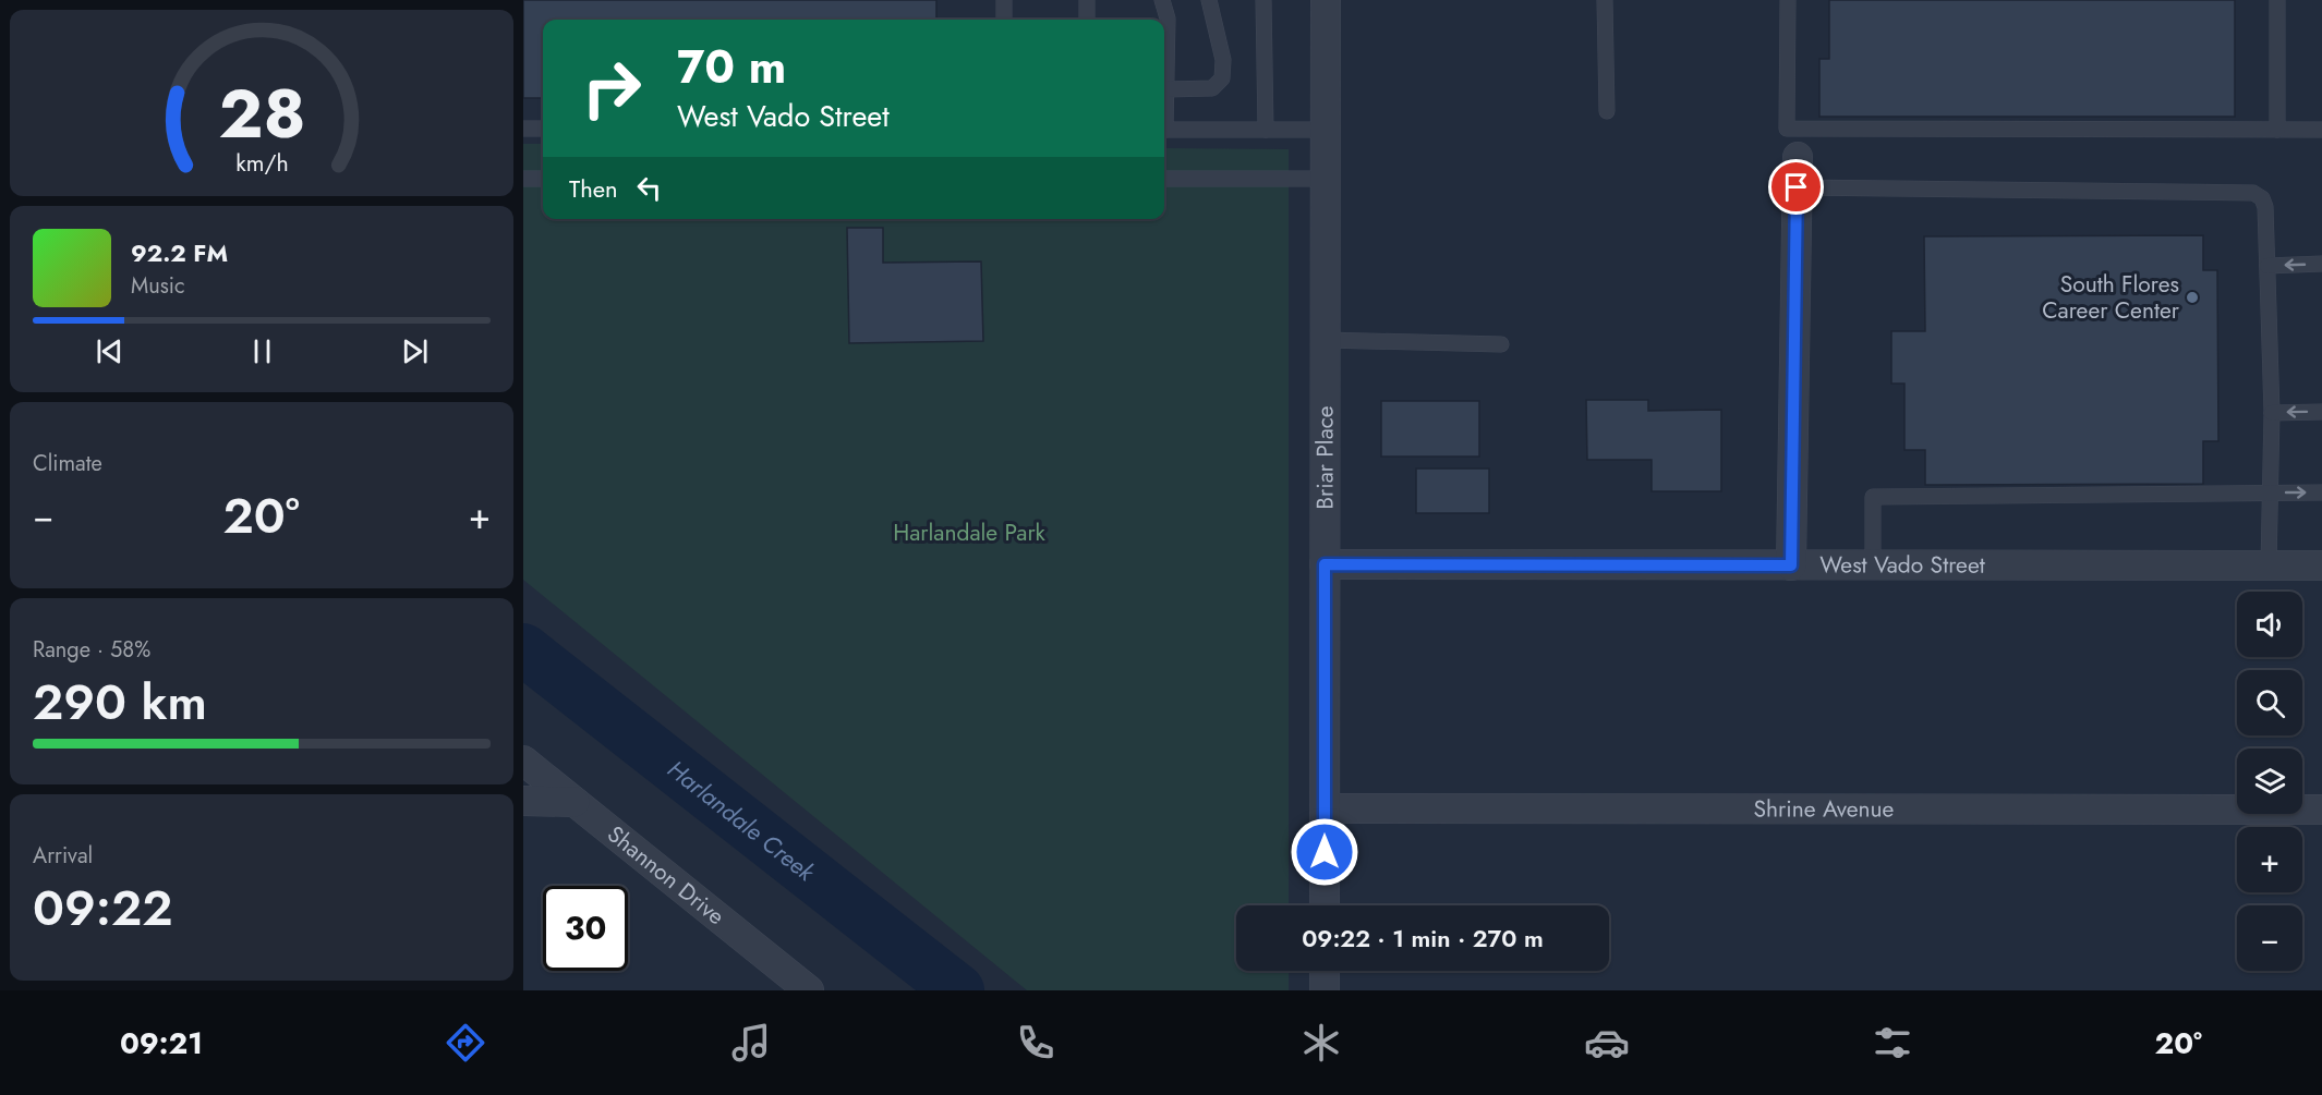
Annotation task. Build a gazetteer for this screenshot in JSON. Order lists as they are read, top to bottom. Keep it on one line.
{"streets":{"street":["Briar Place","West Vado Street","Shrine Avenue","Shannon Drive"]},"crossings":[["Briar Place","West Vado Street"],["Briar Place","Shrine Avenue"]],"water":["Harlandale Creek"],"parks":["Harlandale Park"],"places":["South Flores Career Center"],"page":{"turn":["70 m","West Vado Street"],"then":"Then","song":["92.2 FM","Music"],"tile":["Climate",["Range · 58%","290 km"],["Arrival","09:22"]],"heat":["−","20°","+"],"map_buttons":["+","−"],"limit":"30","trip":"09:22 · 1 min · 270 m","tabs":["09:21","20°"],"gauge":["28","km/h"]}}
